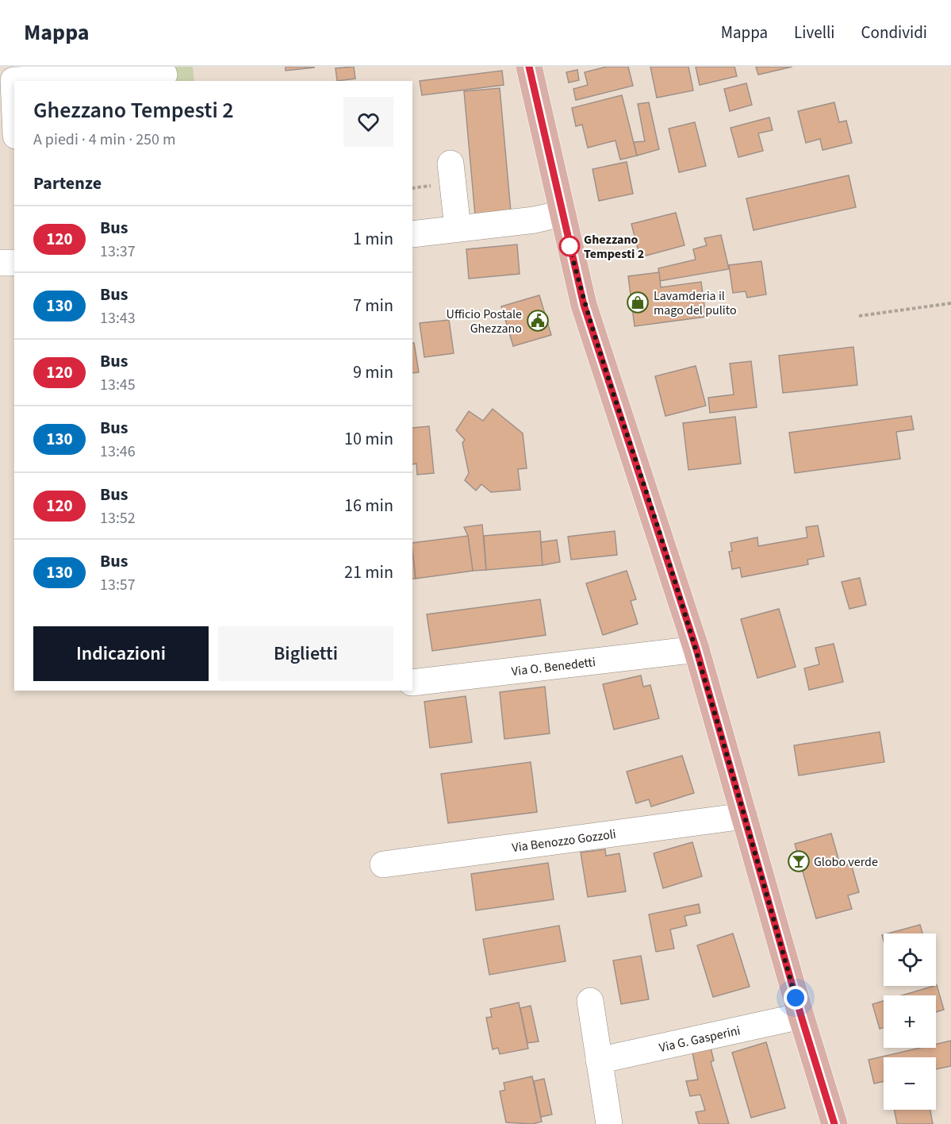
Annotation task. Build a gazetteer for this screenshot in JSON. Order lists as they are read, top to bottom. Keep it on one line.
{"streets":{"street":["Via O. Benedetti","Via Benozzo Gozzoli","Via G. Gasperini"]},"places":{"other":["Ghezzano Tempesti 2"],"shop":["Lavamderia il mago del pulito"],"public building":["Ufficio Postale Ghezzano"],"bar":["Globo verde"]},"lines":["bus line 120"],"page":{"header":"Mappa","nav":["Mappa","Livelli","Condividi"],"heading":[["Ghezzano Tempesti 2","A piedi · 4 min · 250 m"],"Partenze"],"list":[{"mark":"120","name":"Bus","note":"13:37","value":"1 min"},{"mark":"130","name":"Bus","note":"13:43","value":"7 min"},{"mark":"120","name":"Bus","note":"13:45","value":"9 min"},{"mark":"130","name":"Bus","note":"13:46","value":"10 min"},{"mark":"120","name":"Bus","note":"13:52","value":"16 min"},{"mark":"130","name":"Bus","note":"13:57","value":"21 min"}],"buttons":["Indicazioni","Biglietti"],"map_buttons":["+","−"]}}
